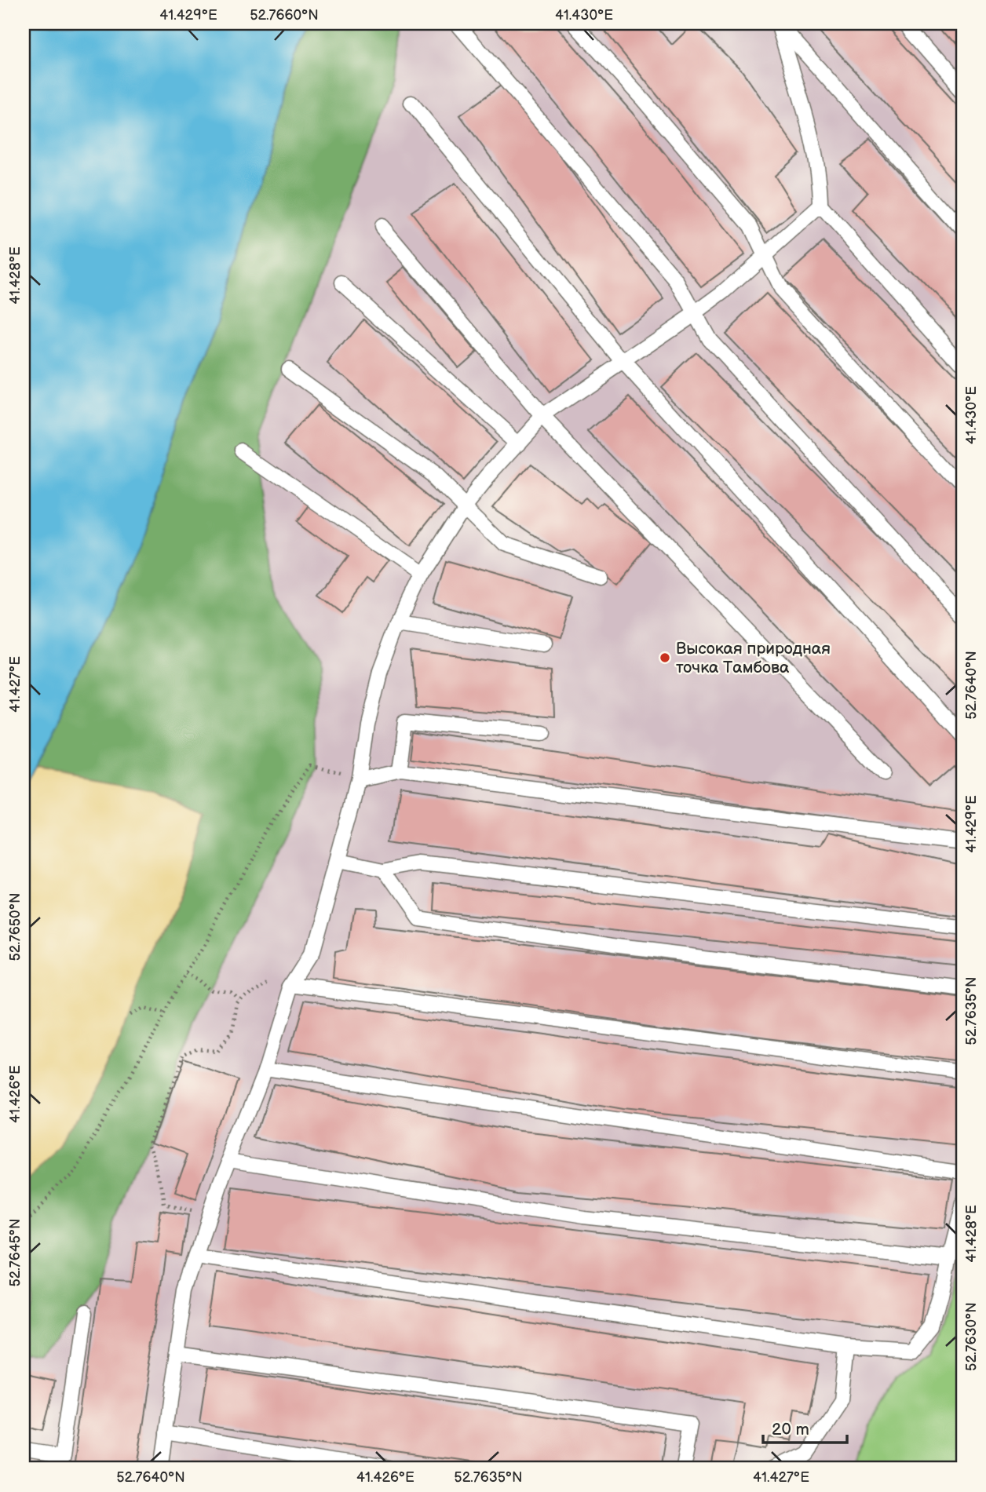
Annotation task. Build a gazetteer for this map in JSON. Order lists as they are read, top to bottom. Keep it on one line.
{"places":["Высокая природная точка Тамбова"],"scale_bar":"20 m","coordinates":["41.429°E","52.7660°N","41.430°E","41.428°E","41.427°E","52.7640°N","52.7650°N","52.7635°N","41.426°E","52.7645°N","52.7630°N"]}
